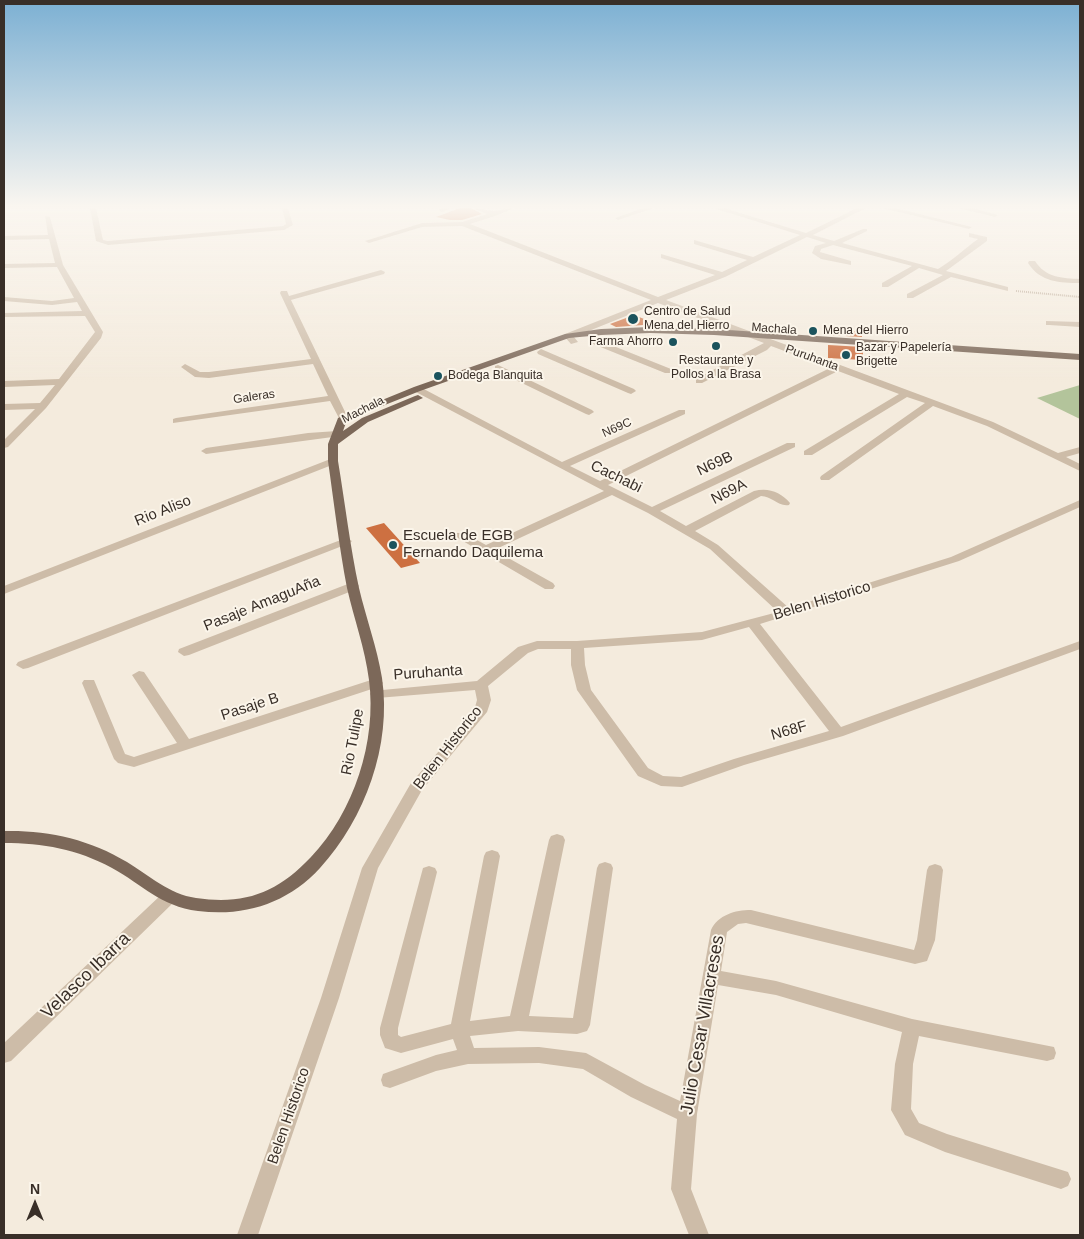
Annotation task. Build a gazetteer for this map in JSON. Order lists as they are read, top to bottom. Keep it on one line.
{"streets":{"main road":["Machala","Rio Tulipe"],"street":["Puruhanta","Galeras","N69C","N69B","Cachabi","N69A","Rio Aliso","Belen Historico","Pasaje AmaguAña","Pasaje B","N68F","Velasco Ibarra","Julio Cesar Villacreses"]},"crossings":[["Machala","Puruhanta"],["Machala","Cachabi"],["Machala","Rio Tulipe"],["Puruhanta","Belen Historico"],["Puruhanta","Pasaje B"],["Puruhanta","Rio Tulipe"],["N69C","Cachabi"],["N69B","Cachabi"],["Cachabi","N69A"],["Cachabi","Belen Historico"],["Rio Aliso","Rio Tulipe"],["Belen Historico","N68F"],["Pasaje AmaguAña","Rio Tulipe"],["Pasaje B","Rio Tulipe"],["Rio Tulipe","Velasco Ibarra"]],"places":["Centro de Salud Mena del Hierro","Mena del Hierro","Farma Ahorro","Restaurante y Pollos a la Brasa","Bazar y Papelería Brigette","Bodega Blanquita","Escuela de EGB Fernando Daquilema"],"north":"top"}
